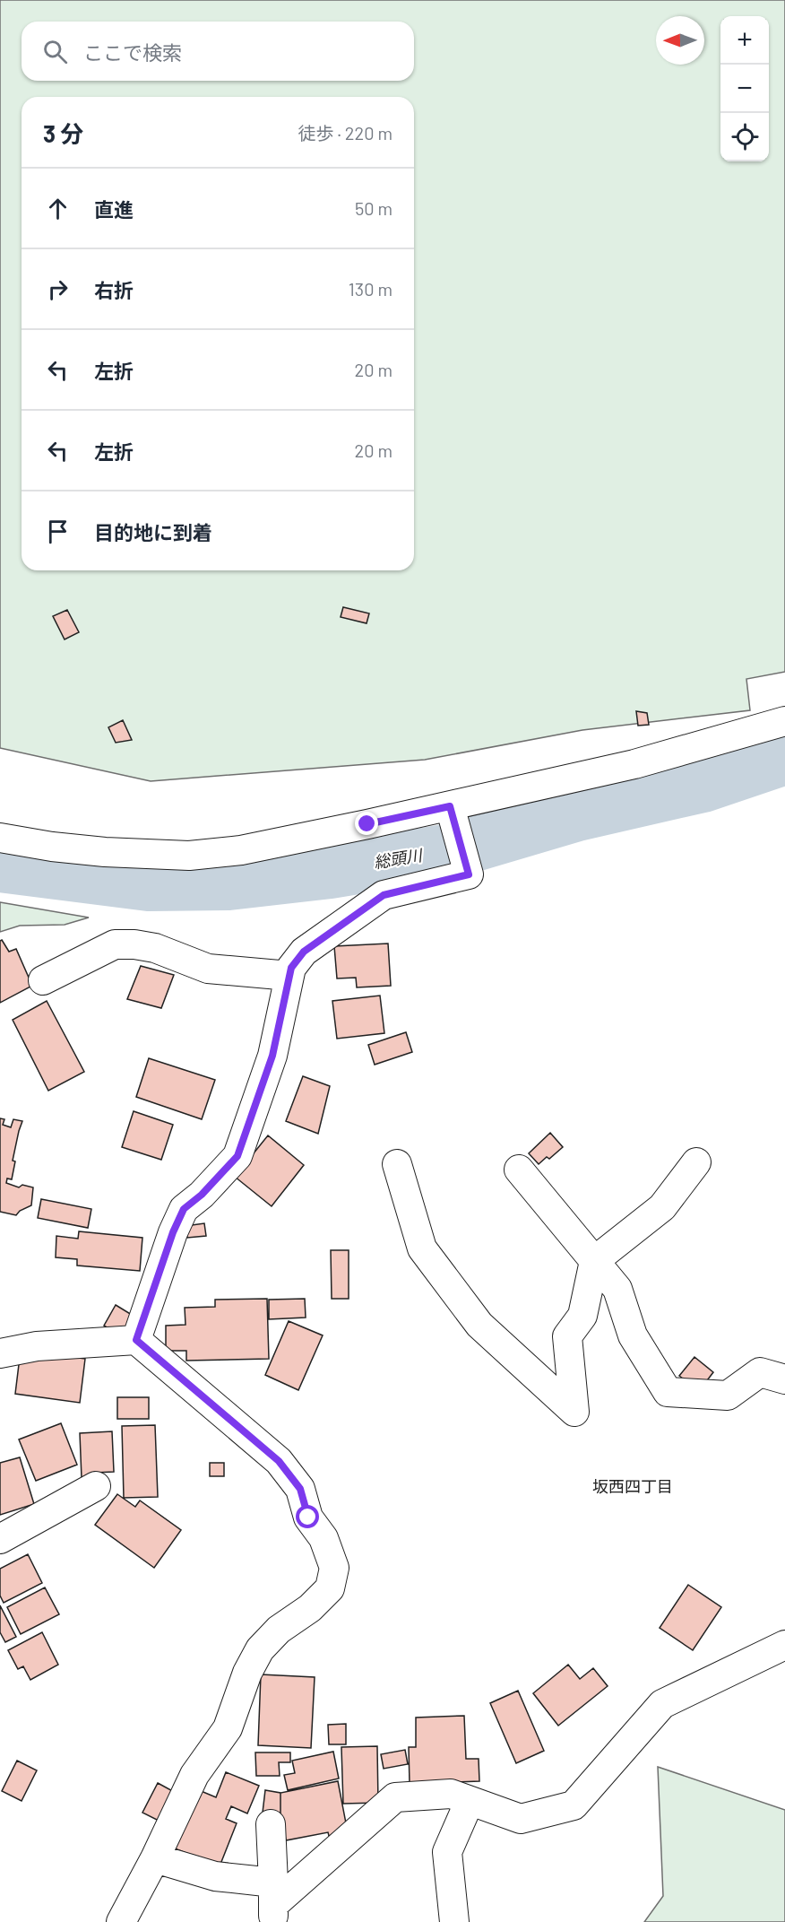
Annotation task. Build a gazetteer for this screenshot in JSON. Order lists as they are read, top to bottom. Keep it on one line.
{"districts":["坂西四丁目"],"water":["総頭川"],"north":"left","page":{"map_buttons":["+","−"],"search":"ここで検索","heading":["3 分","徒歩 · 220 m"],"list":[["直進","50 m"],["右折","130 m"],["左折","20 m"],["左折","20 m"],"目的地に到着"]}}
